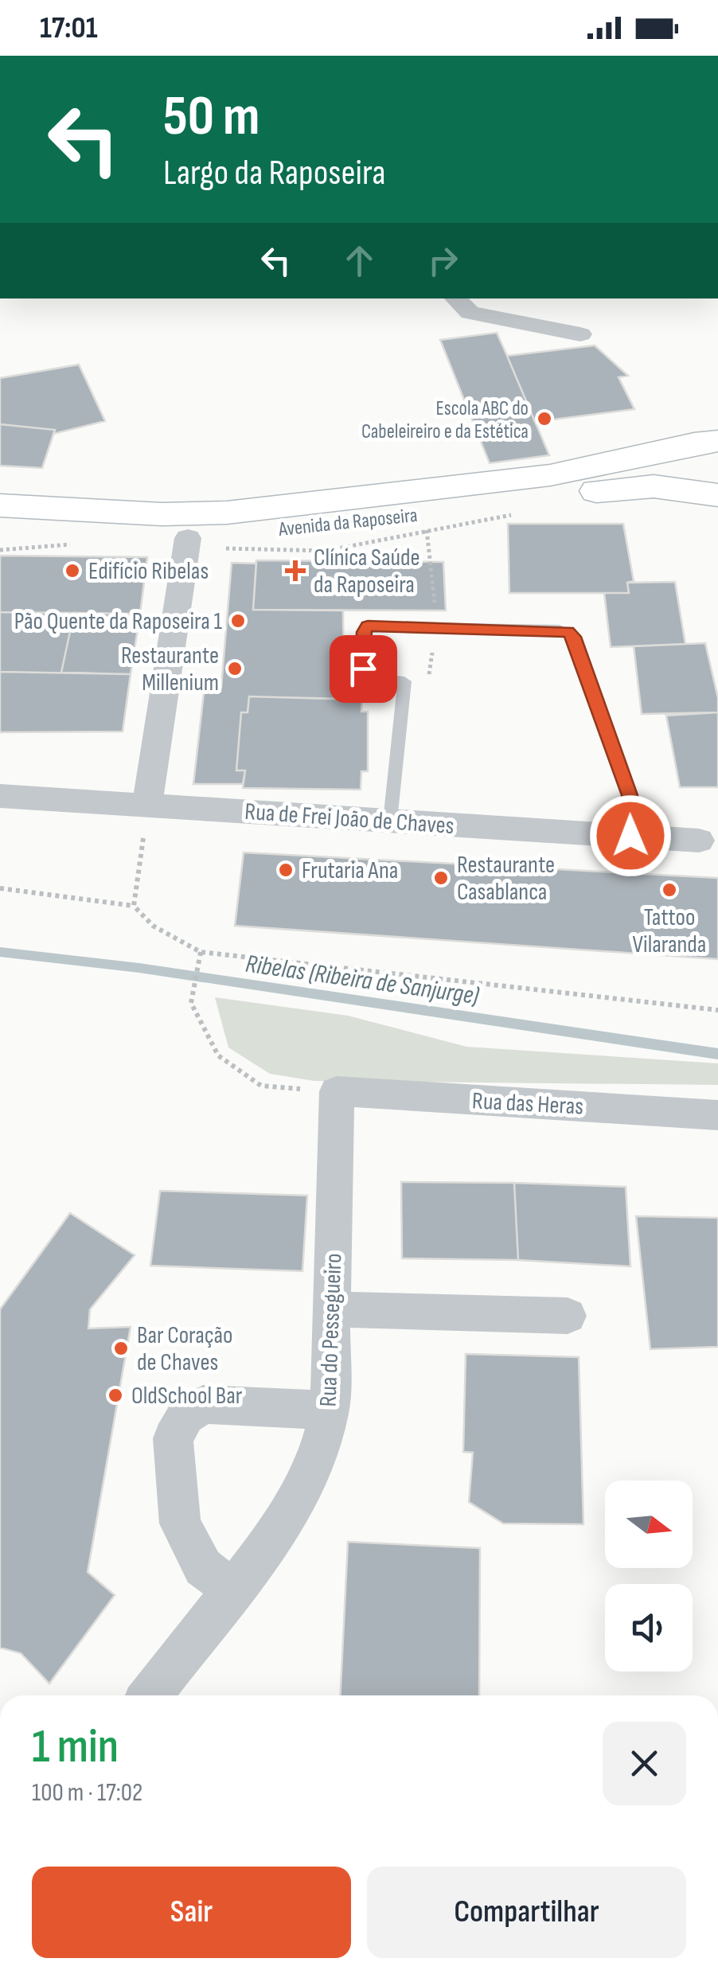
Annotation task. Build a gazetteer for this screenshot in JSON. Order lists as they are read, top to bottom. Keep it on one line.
{"streets":{"main road":["Avenida da Raposeira"],"street":["Rua de Frei João de Chaves","Rua das Heras","Rua do Pessegueiro"]},"crossings":[["Rua das Heras","Rua do Pessegueiro"]],"water":["Ribelas (Ribeira de Sanjurge)"],"places":{"other":["Escola ABC do Cabeleireiro e da Estética","Edifício Ribelas","Pão Quente da Raposeira 1","Restaurante Millenium","Frutaria Ana","Restaurante Casablanca","Tattoo Vilaranda","Bar Coração de Chaves","OldSchool Bar"],"health":["Clínica Saúde da Raposeira"]},"north":"right","page":{"status":"17:01","turn":["50 m","Largo da Raposeira"],"heading":["1 min","100 m · 17:02"],"buttons":["Sair","Compartilhar"]}}
